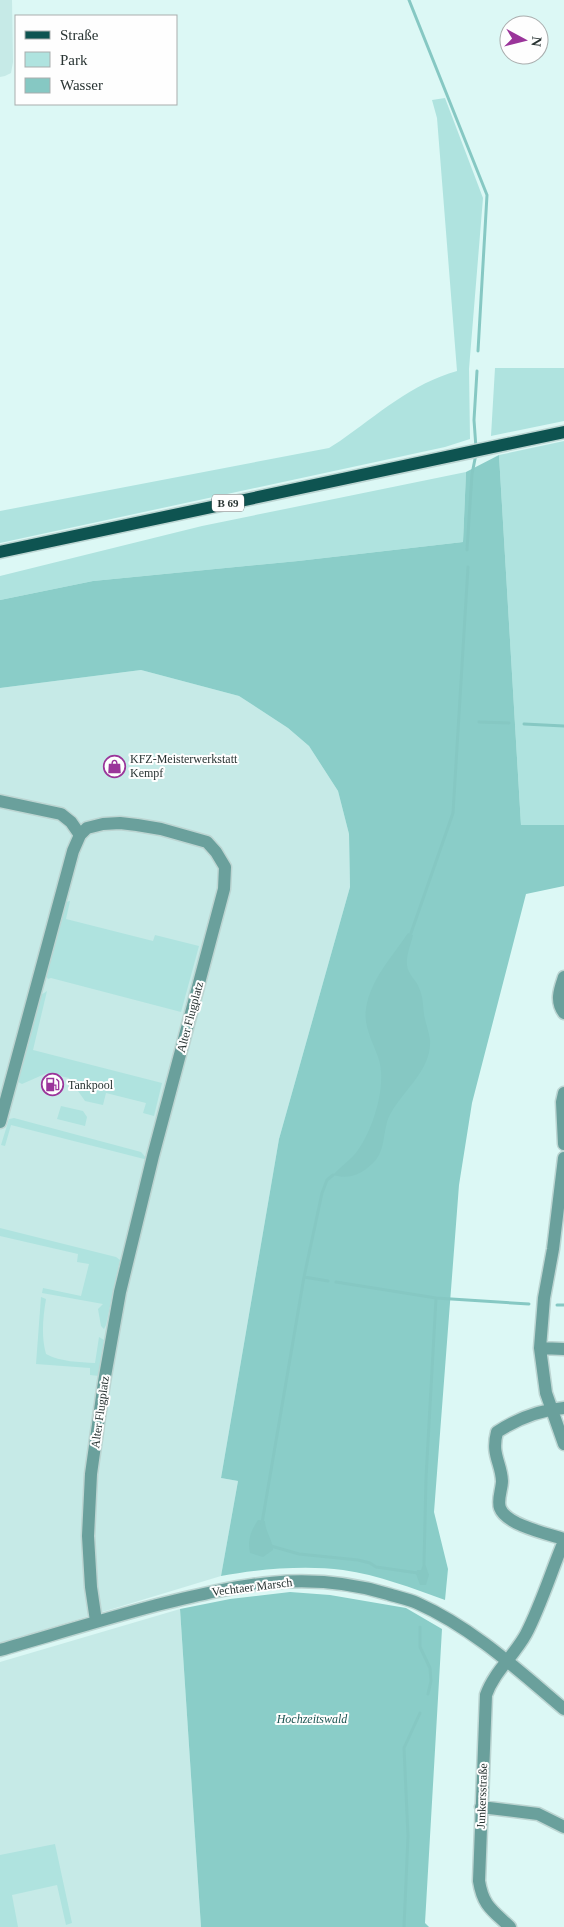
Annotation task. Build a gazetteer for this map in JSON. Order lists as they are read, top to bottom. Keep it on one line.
{"streets":{"main road":["B 69"],"street":["Alter Flugplatz","Vechtaer Marsch","Junkersstraße"]},"crossings":[["Alter Flugplatz","Vechtaer Marsch"],["Vechtaer Marsch","Junkersstraße"]],"parks":["Hochzeitswald"],"places":{"shop":["KFZ-Meisterwerkstatt Kempf"],"fuel station":["Tankpool"]},"legend":["Straße","Park","Wasser"],"north":"right"}
